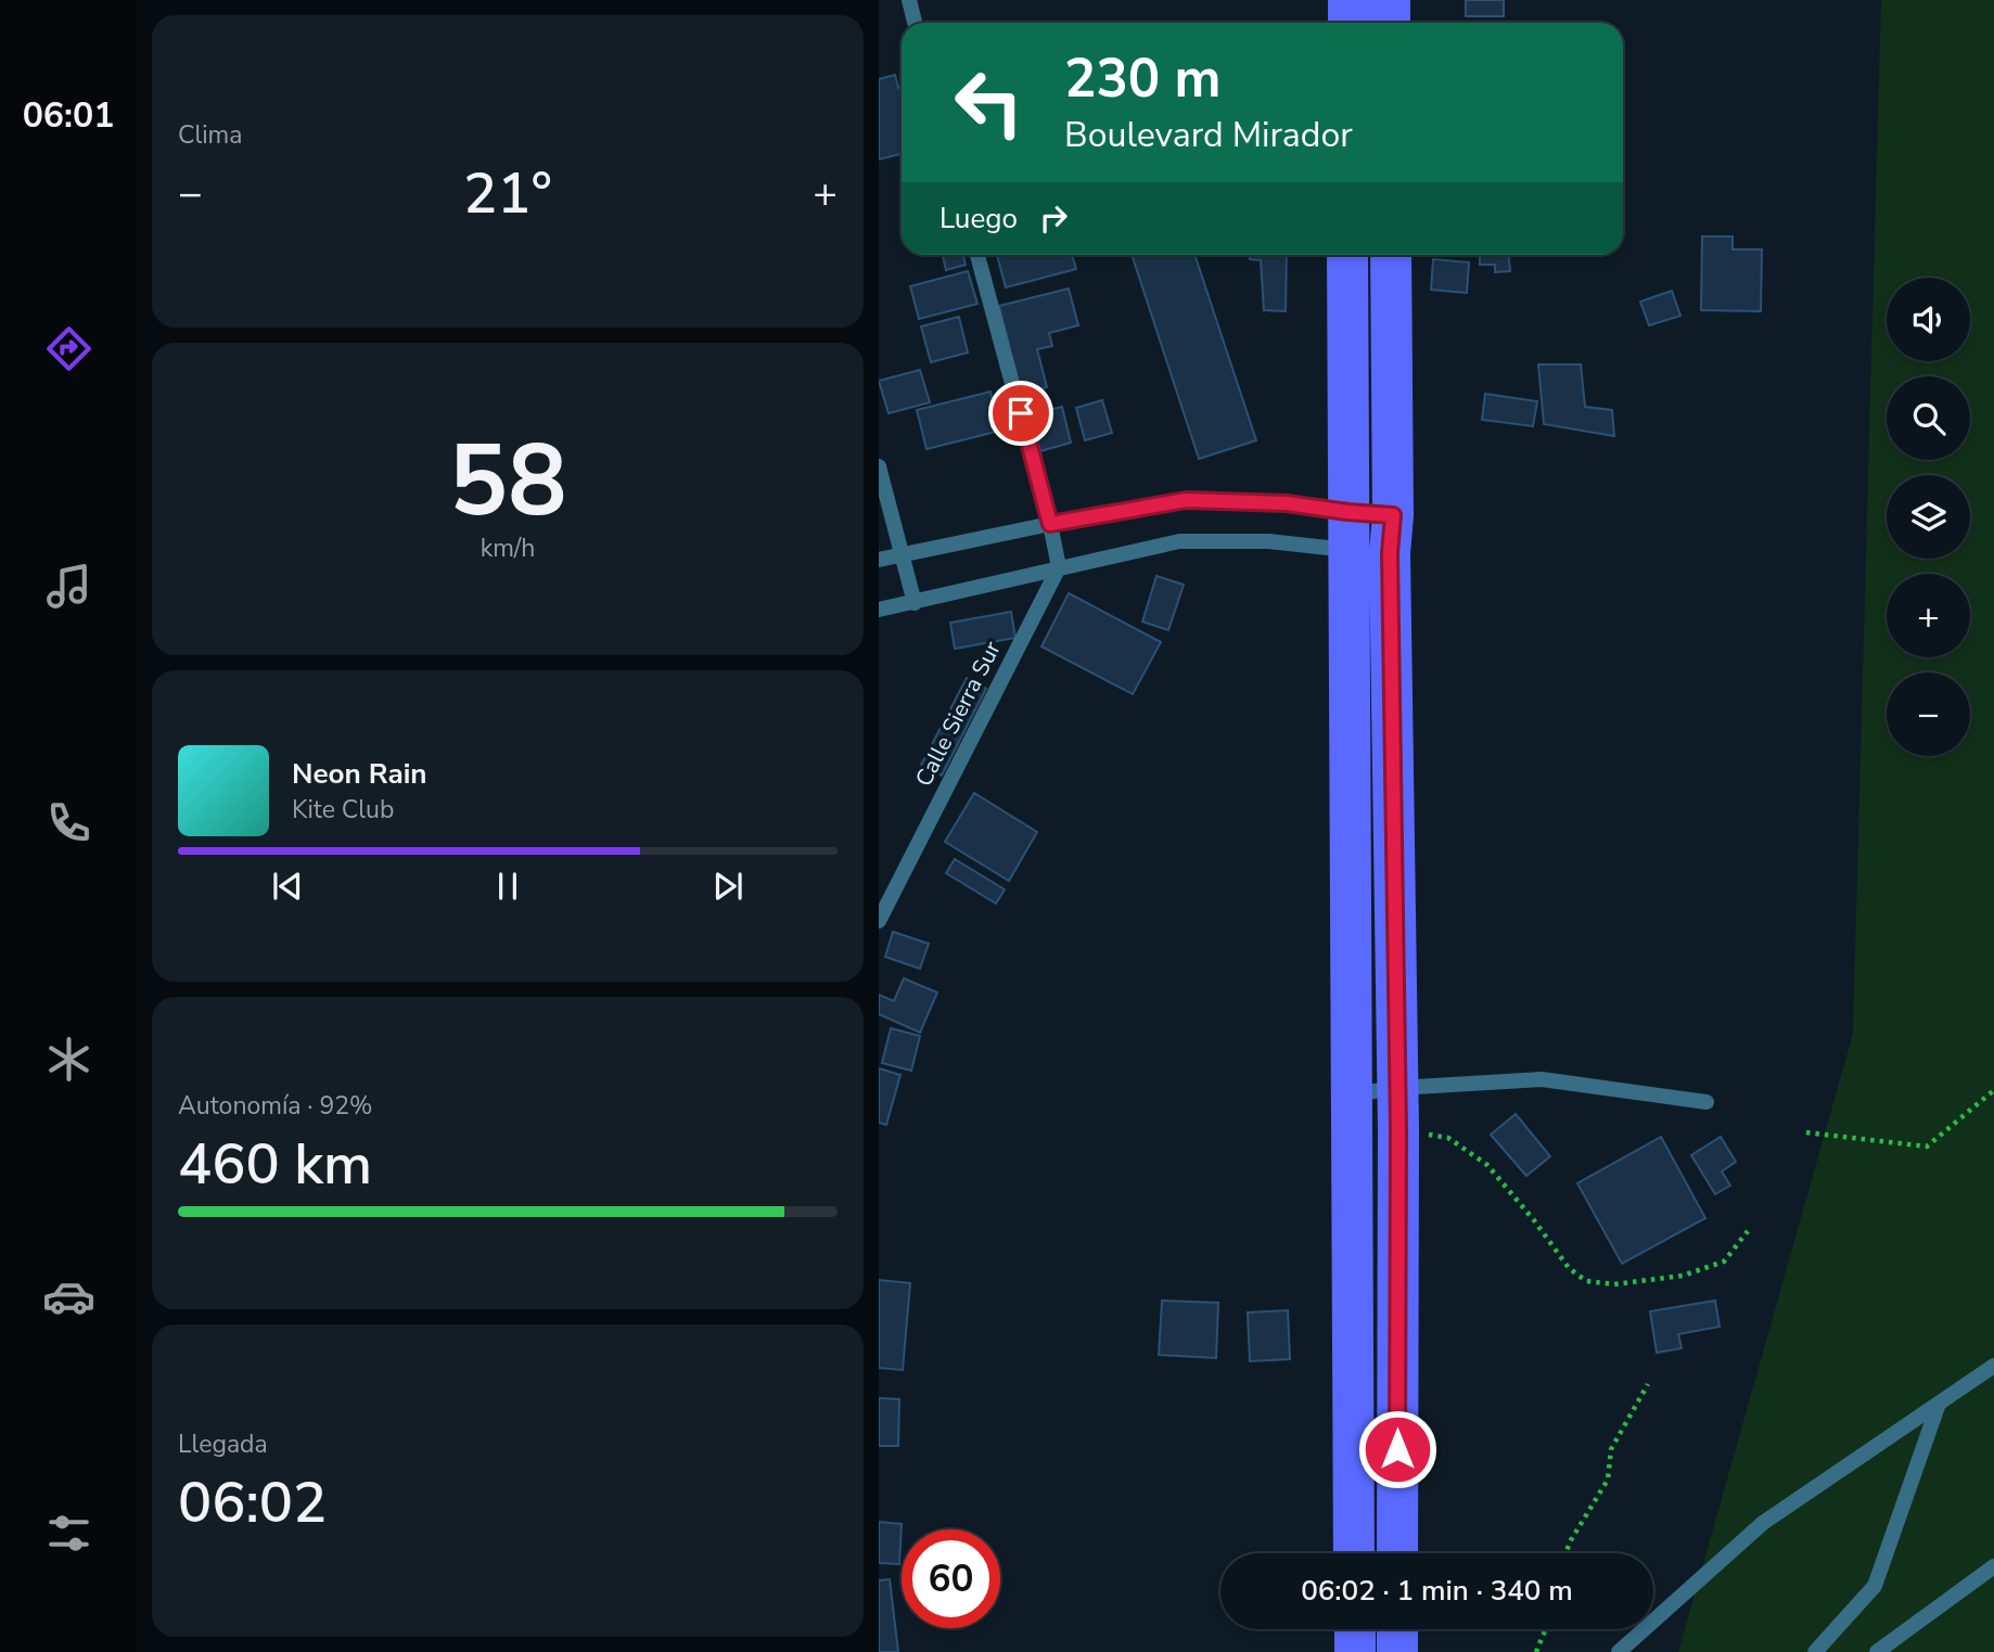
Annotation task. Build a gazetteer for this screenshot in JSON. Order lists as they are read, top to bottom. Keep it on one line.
{"streets":{"street":["Calle Sierra Sur"]},"page":{"tabs":"06:01","tile":["Clima",["58","km/h"],["Autonomía · 92%","460 km"],["Llegada","06:02"]],"turn":["230 m","Boulevard Mirador"],"heat":["−","21°","+"],"then":"Luego","map_buttons":["+","−"],"song":["Neon Rain","Kite Club"],"limit":"60","trip":"06:02 · 1 min · 340 m"}}
